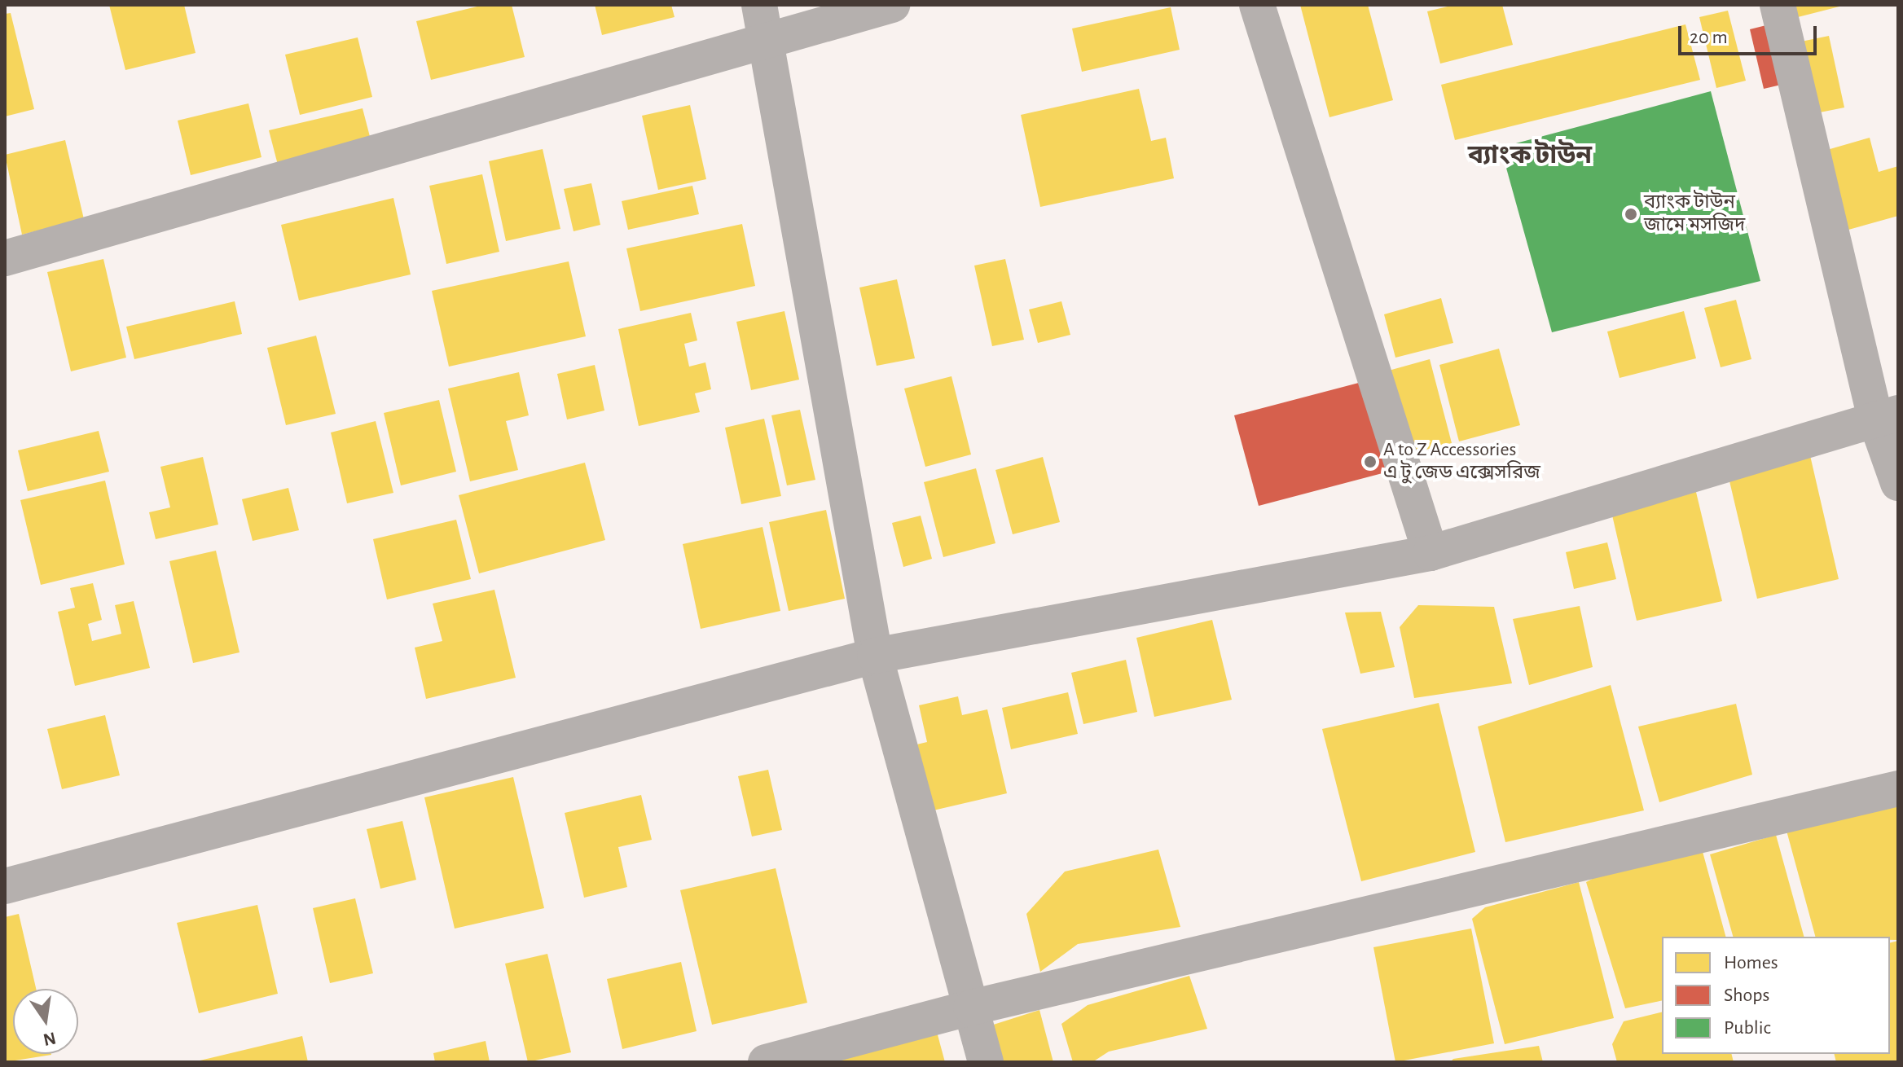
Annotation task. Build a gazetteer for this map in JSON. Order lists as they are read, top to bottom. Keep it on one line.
{"districts":["ব্যাংক টাউন"],"places":["ব্যাংক টাউন জামে মসজিদ","A to Z Accessories এ টু জেড এক্সেসরিজ"],"legend":["Homes","Shops","Public"],"scale_bar":"20 m","north":"bottom"}
